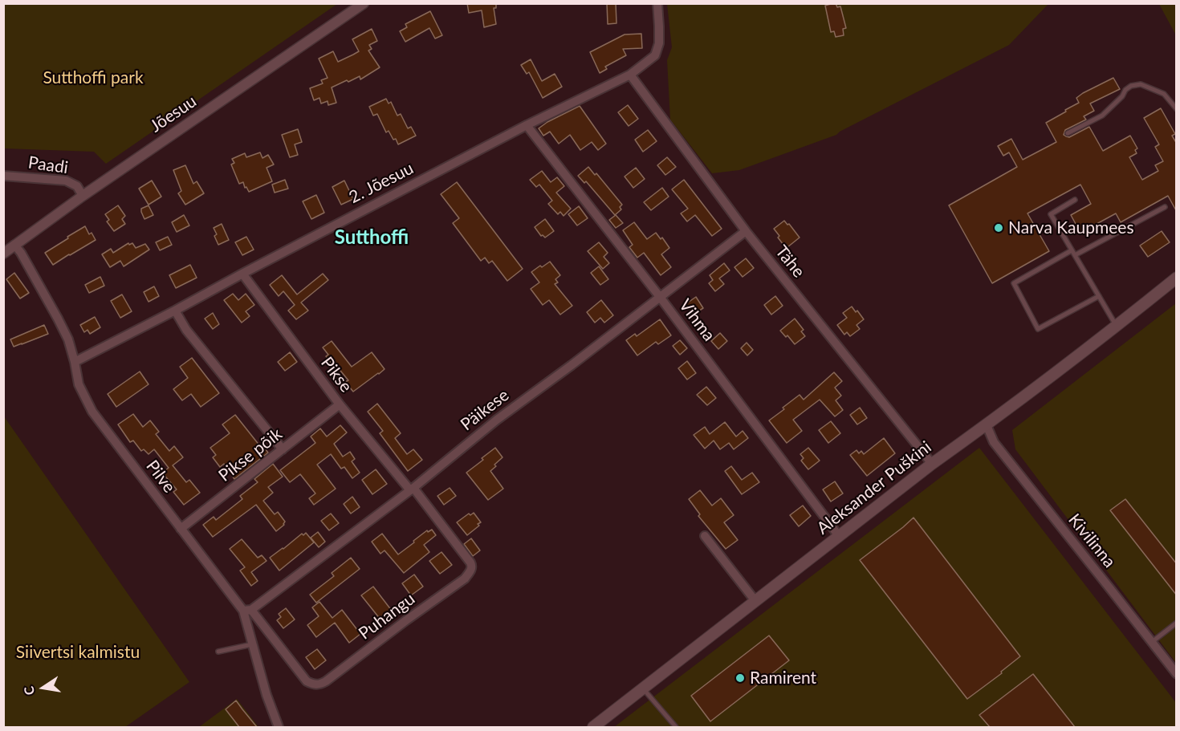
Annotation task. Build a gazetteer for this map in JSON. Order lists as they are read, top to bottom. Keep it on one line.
{"streets":{"main road":["Aleksander Puškini"],"street":["Jõesuu","Paadi","2. Jõesuu","Tähe","Vihma","Pikse","Päikese","Pikse põik","Pilve","Kivilinna","Puhangu"]},"crossings":[["Jõesuu","Paadi"],["Jõesuu","Pilve"],["2. Jõesuu","Tähe"],["2. Jõesuu","Vihma"],["2. Jõesuu","Pikse"],["2. Jõesuu","Pilve"],["Tähe","Päikese"],["Tähe","Aleksander Puškini"],["Vihma","Päikese"],["Vihma","Aleksander Puškini"],["Pikse","Päikese"],["Pikse","Pikse põik"],["Pikse","Puhangu"],["Päikese","Pilve"],["Päikese","Puhangu"],["Pikse põik","Pilve"],["Pilve","Puhangu"],["Aleksander Puškini","Kivilinna"]],"districts":["Sutthoffi"],"parks":["Sutthoffi park","Siivertsi kalmistu"],"places":["Narva Kaupmees","Ramirent"],"north":"left"}
